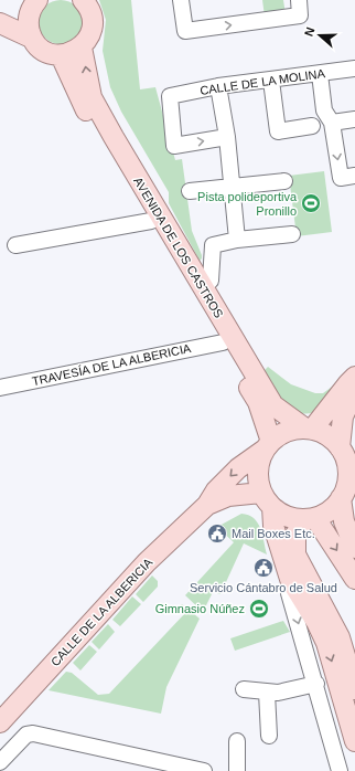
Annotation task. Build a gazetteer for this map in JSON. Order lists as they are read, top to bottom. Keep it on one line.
{"streets":{"main road":["AVENIDA DE LOS CASTROS","CALLE DE LA ALBERICIA"],"street":["CALLE DE LA MOLINA","TRAVESÍA DE LA ALBERICIA"]},"crossings":[["AVENIDA DE LOS CASTROS","TRAVESÍA DE LA ALBERICIA"],["AVENIDA DE LOS CASTROS","CALLE DE LA ALBERICIA"]],"places":{"sports":["Pista polideportiva Pronillo","Gimnasio Núñez"],"public building":["Mail Boxes Etc.","Servicio Cántabro de Salud"]},"north":"left"}
